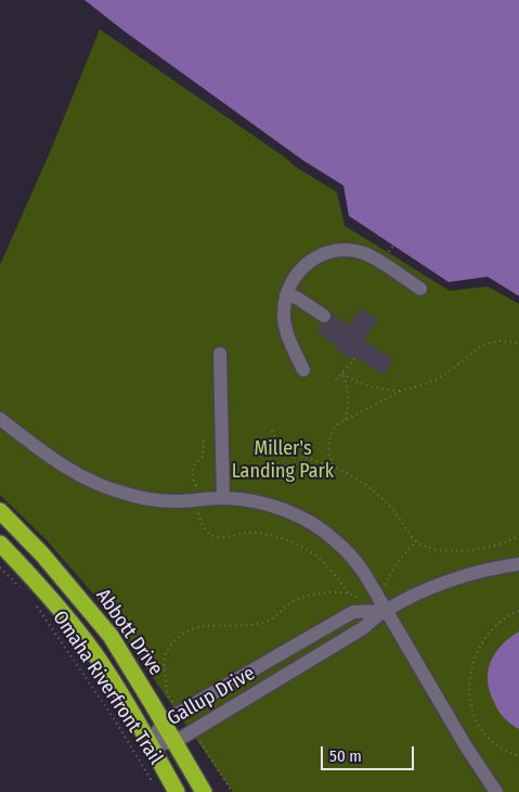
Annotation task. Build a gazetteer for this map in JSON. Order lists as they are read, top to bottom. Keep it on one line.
{"streets":{"highway":["Abbott Drive"],"street":["Gallup Drive"],"path":["Omaha Riverfront Trail"]},"crossings":[["Abbott Drive","Omaha Riverfront Trail"],["Abbott Drive","Gallup Drive"]],"parks":["Miller's Landing Park"],"scale_bar":"50 m"}
